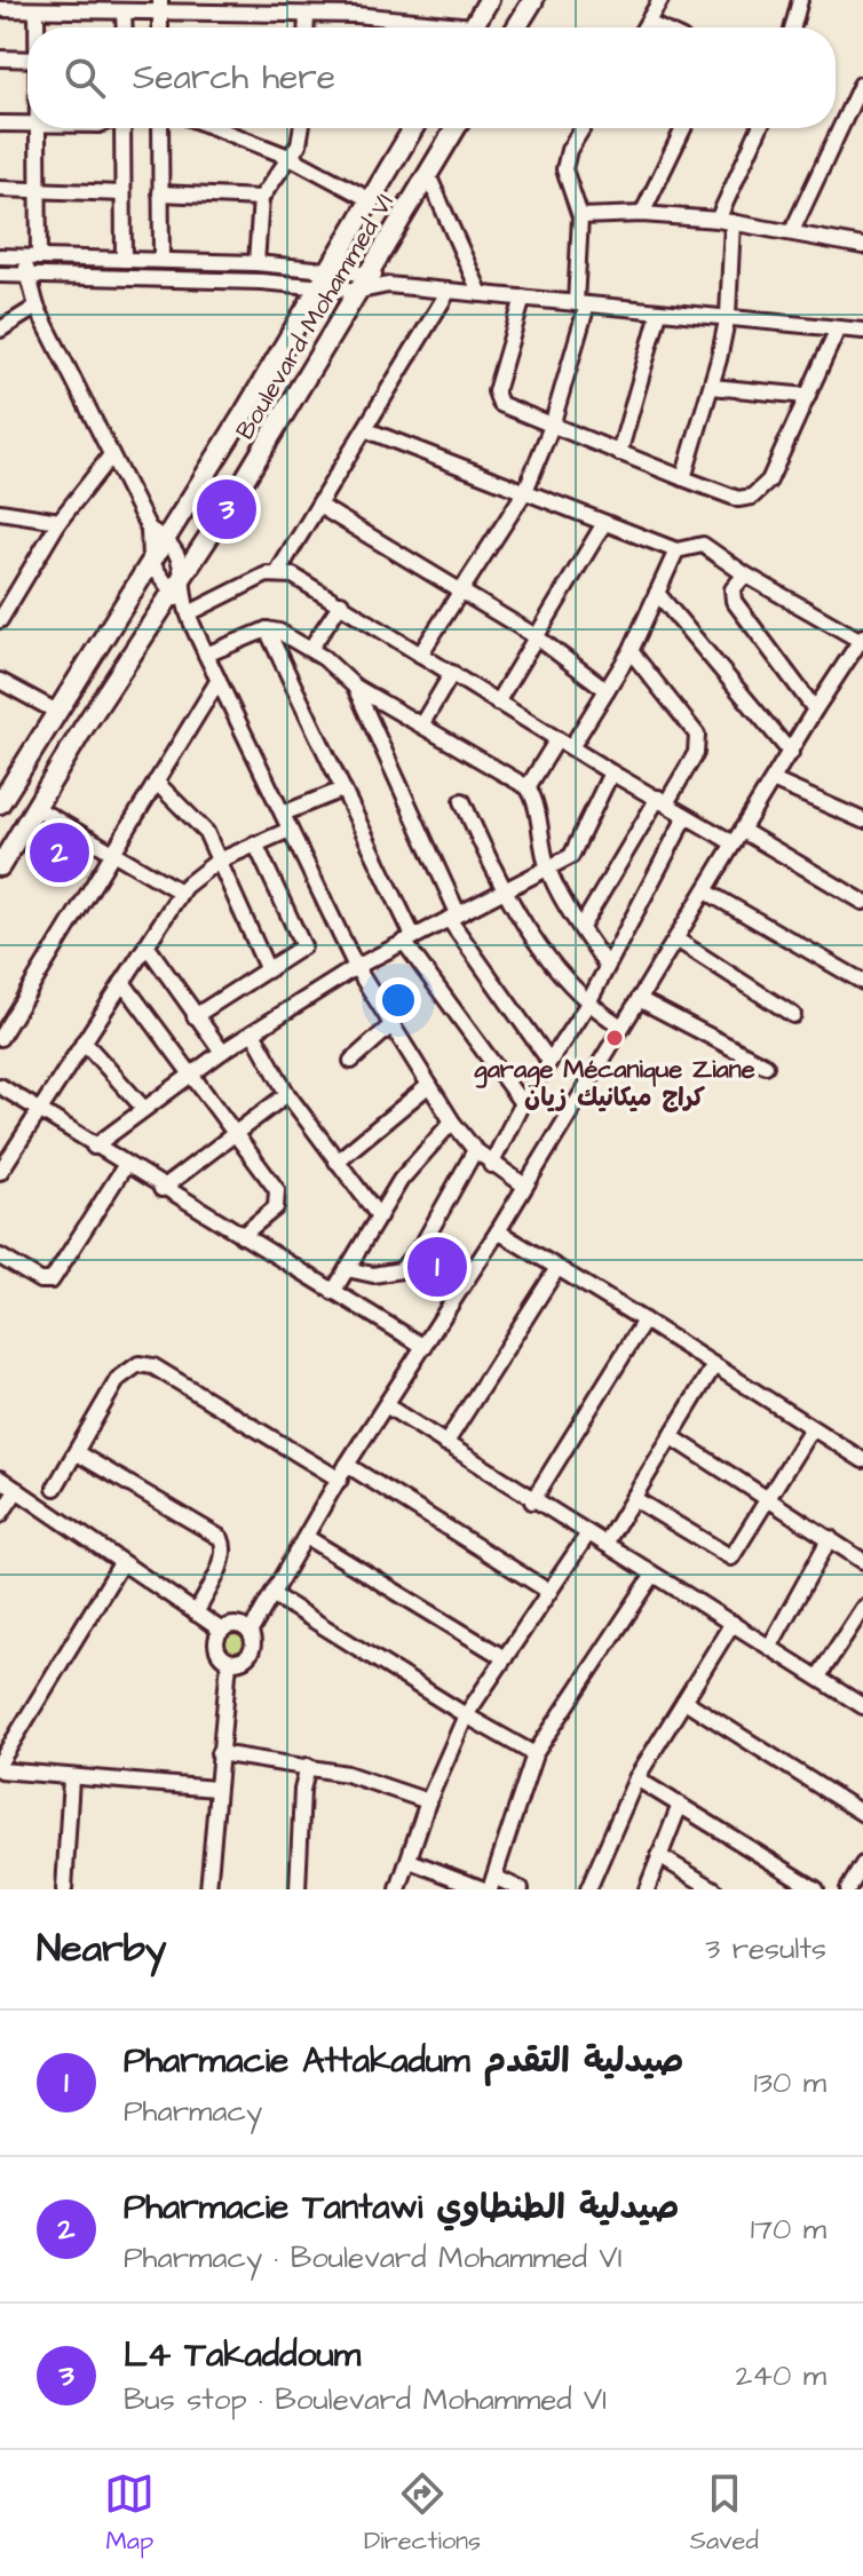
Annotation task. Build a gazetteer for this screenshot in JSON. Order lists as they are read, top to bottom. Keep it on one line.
{"streets":{"main road":["Boulevard Mohammed VI"]},"places":["garage Mécanique Ziane كراج ميكانيك زيان"],"page":{"search":"Search here","pins":["3","2","1"],"heading":["Nearby","3 results"],"list":[{"mark":"1","name":"Pharmacie Attakadum صيدلية التقدم","note":"Pharmacy","value":"130 m"},{"mark":"2","name":"Pharmacie Tantawi صيدلية الطنطاوي","note":"Pharmacy · Boulevard Mohammed VI","value":"170 m"},{"mark":"3","name":"L4 Takaddoum","note":"Bus stop · Boulevard Mohammed VI","value":"240 m"}],"nav":["Map","Directions","Saved"]}}
